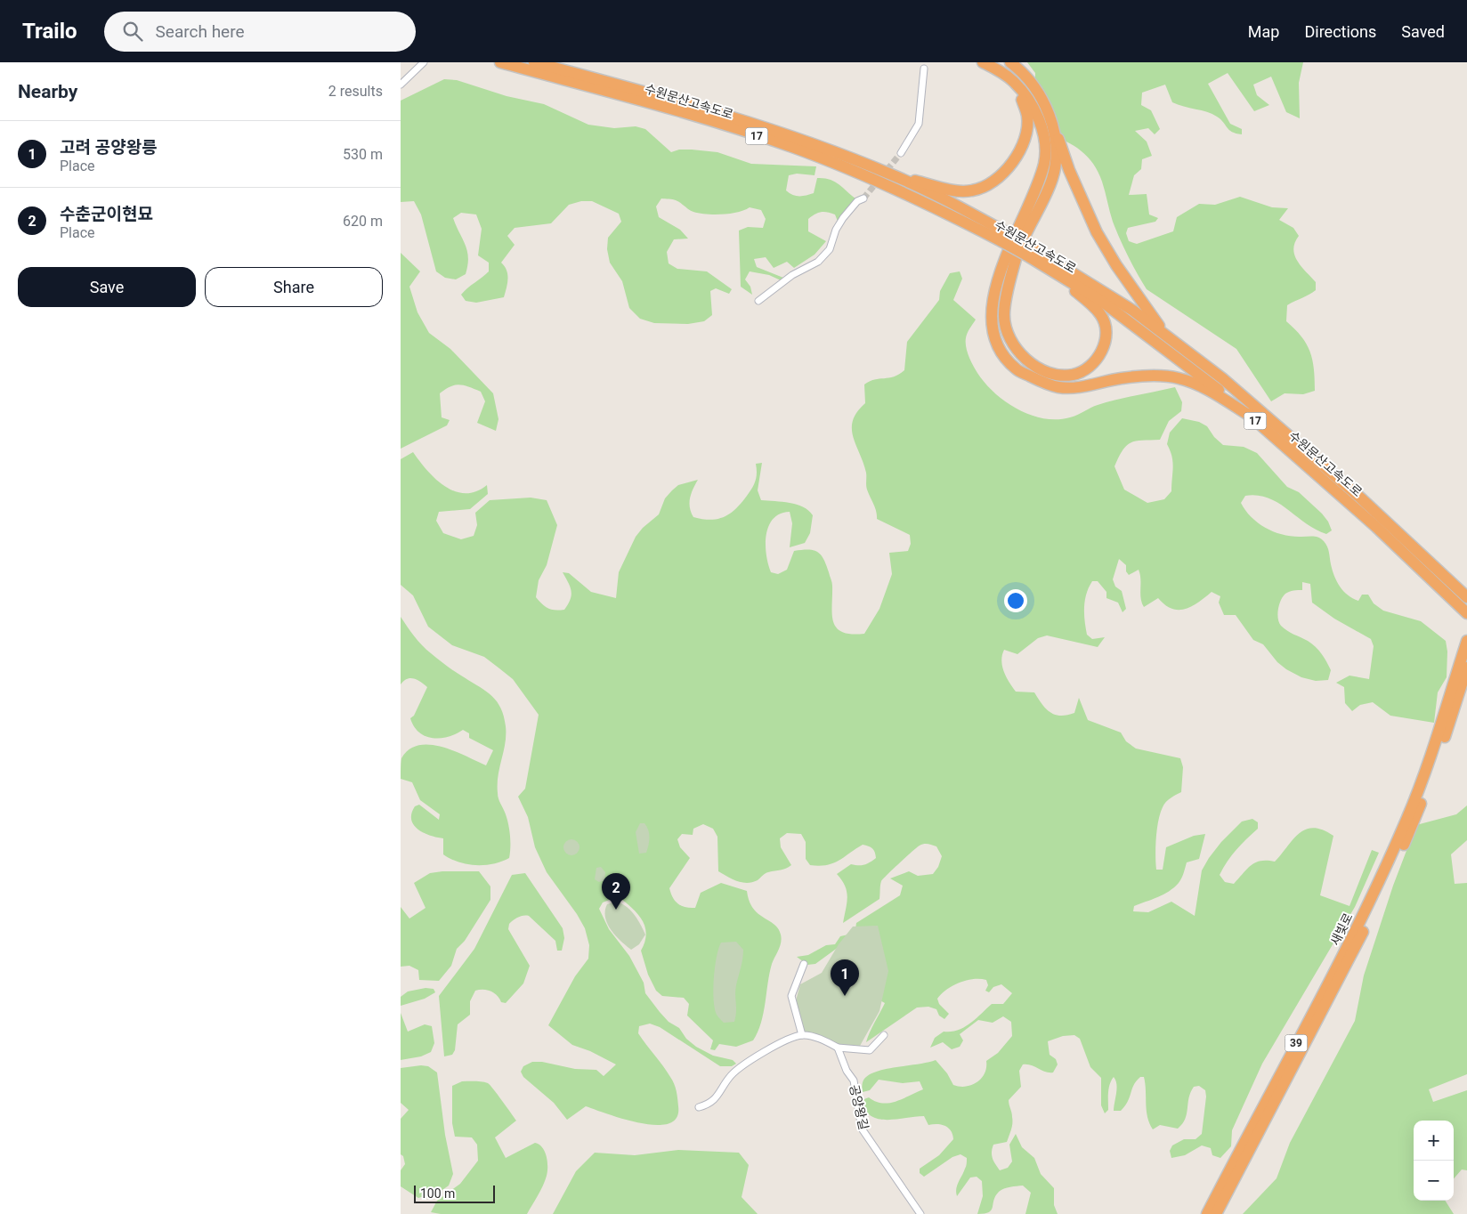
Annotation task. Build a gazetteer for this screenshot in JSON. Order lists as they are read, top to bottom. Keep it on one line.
{"streets":{"highway":["수원문산고속도로","17","새빛로","39"],"street":["공양왕길"]},"scale_bar":"100 m","page":{"header":"Trailo","search":"Search here","nav":["Map","Directions","Saved"],"heading":["Nearby","2 results"],"list":[{"mark":"1","name":"고려 공양왕릉","note":"Place","value":"530 m"},{"mark":"2","name":"수춘군이현묘","note":"Place","value":"620 m"}],"buttons":["Save","Share"],"pins":["2","1"],"map_buttons":["+","−"],"scale":"100 m"}}
